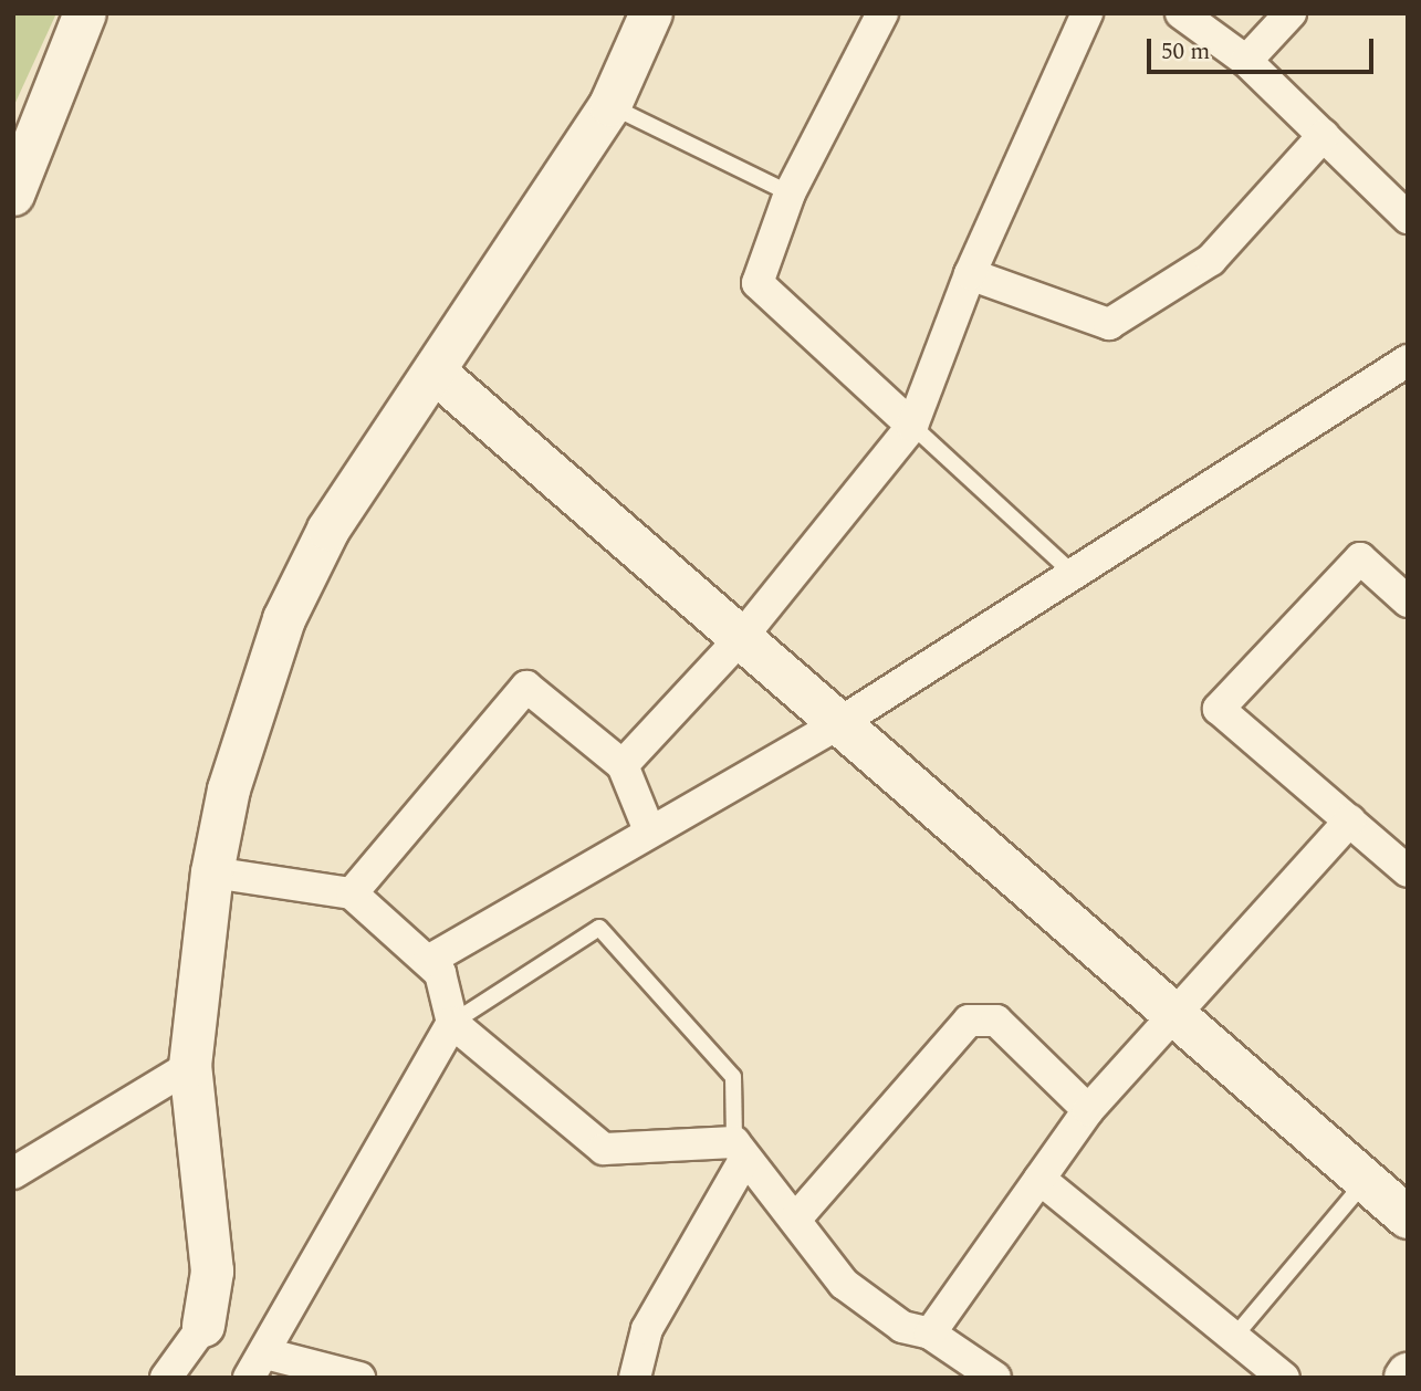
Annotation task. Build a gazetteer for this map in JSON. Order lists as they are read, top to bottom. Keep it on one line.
{"scale_bar":"50 m"}
